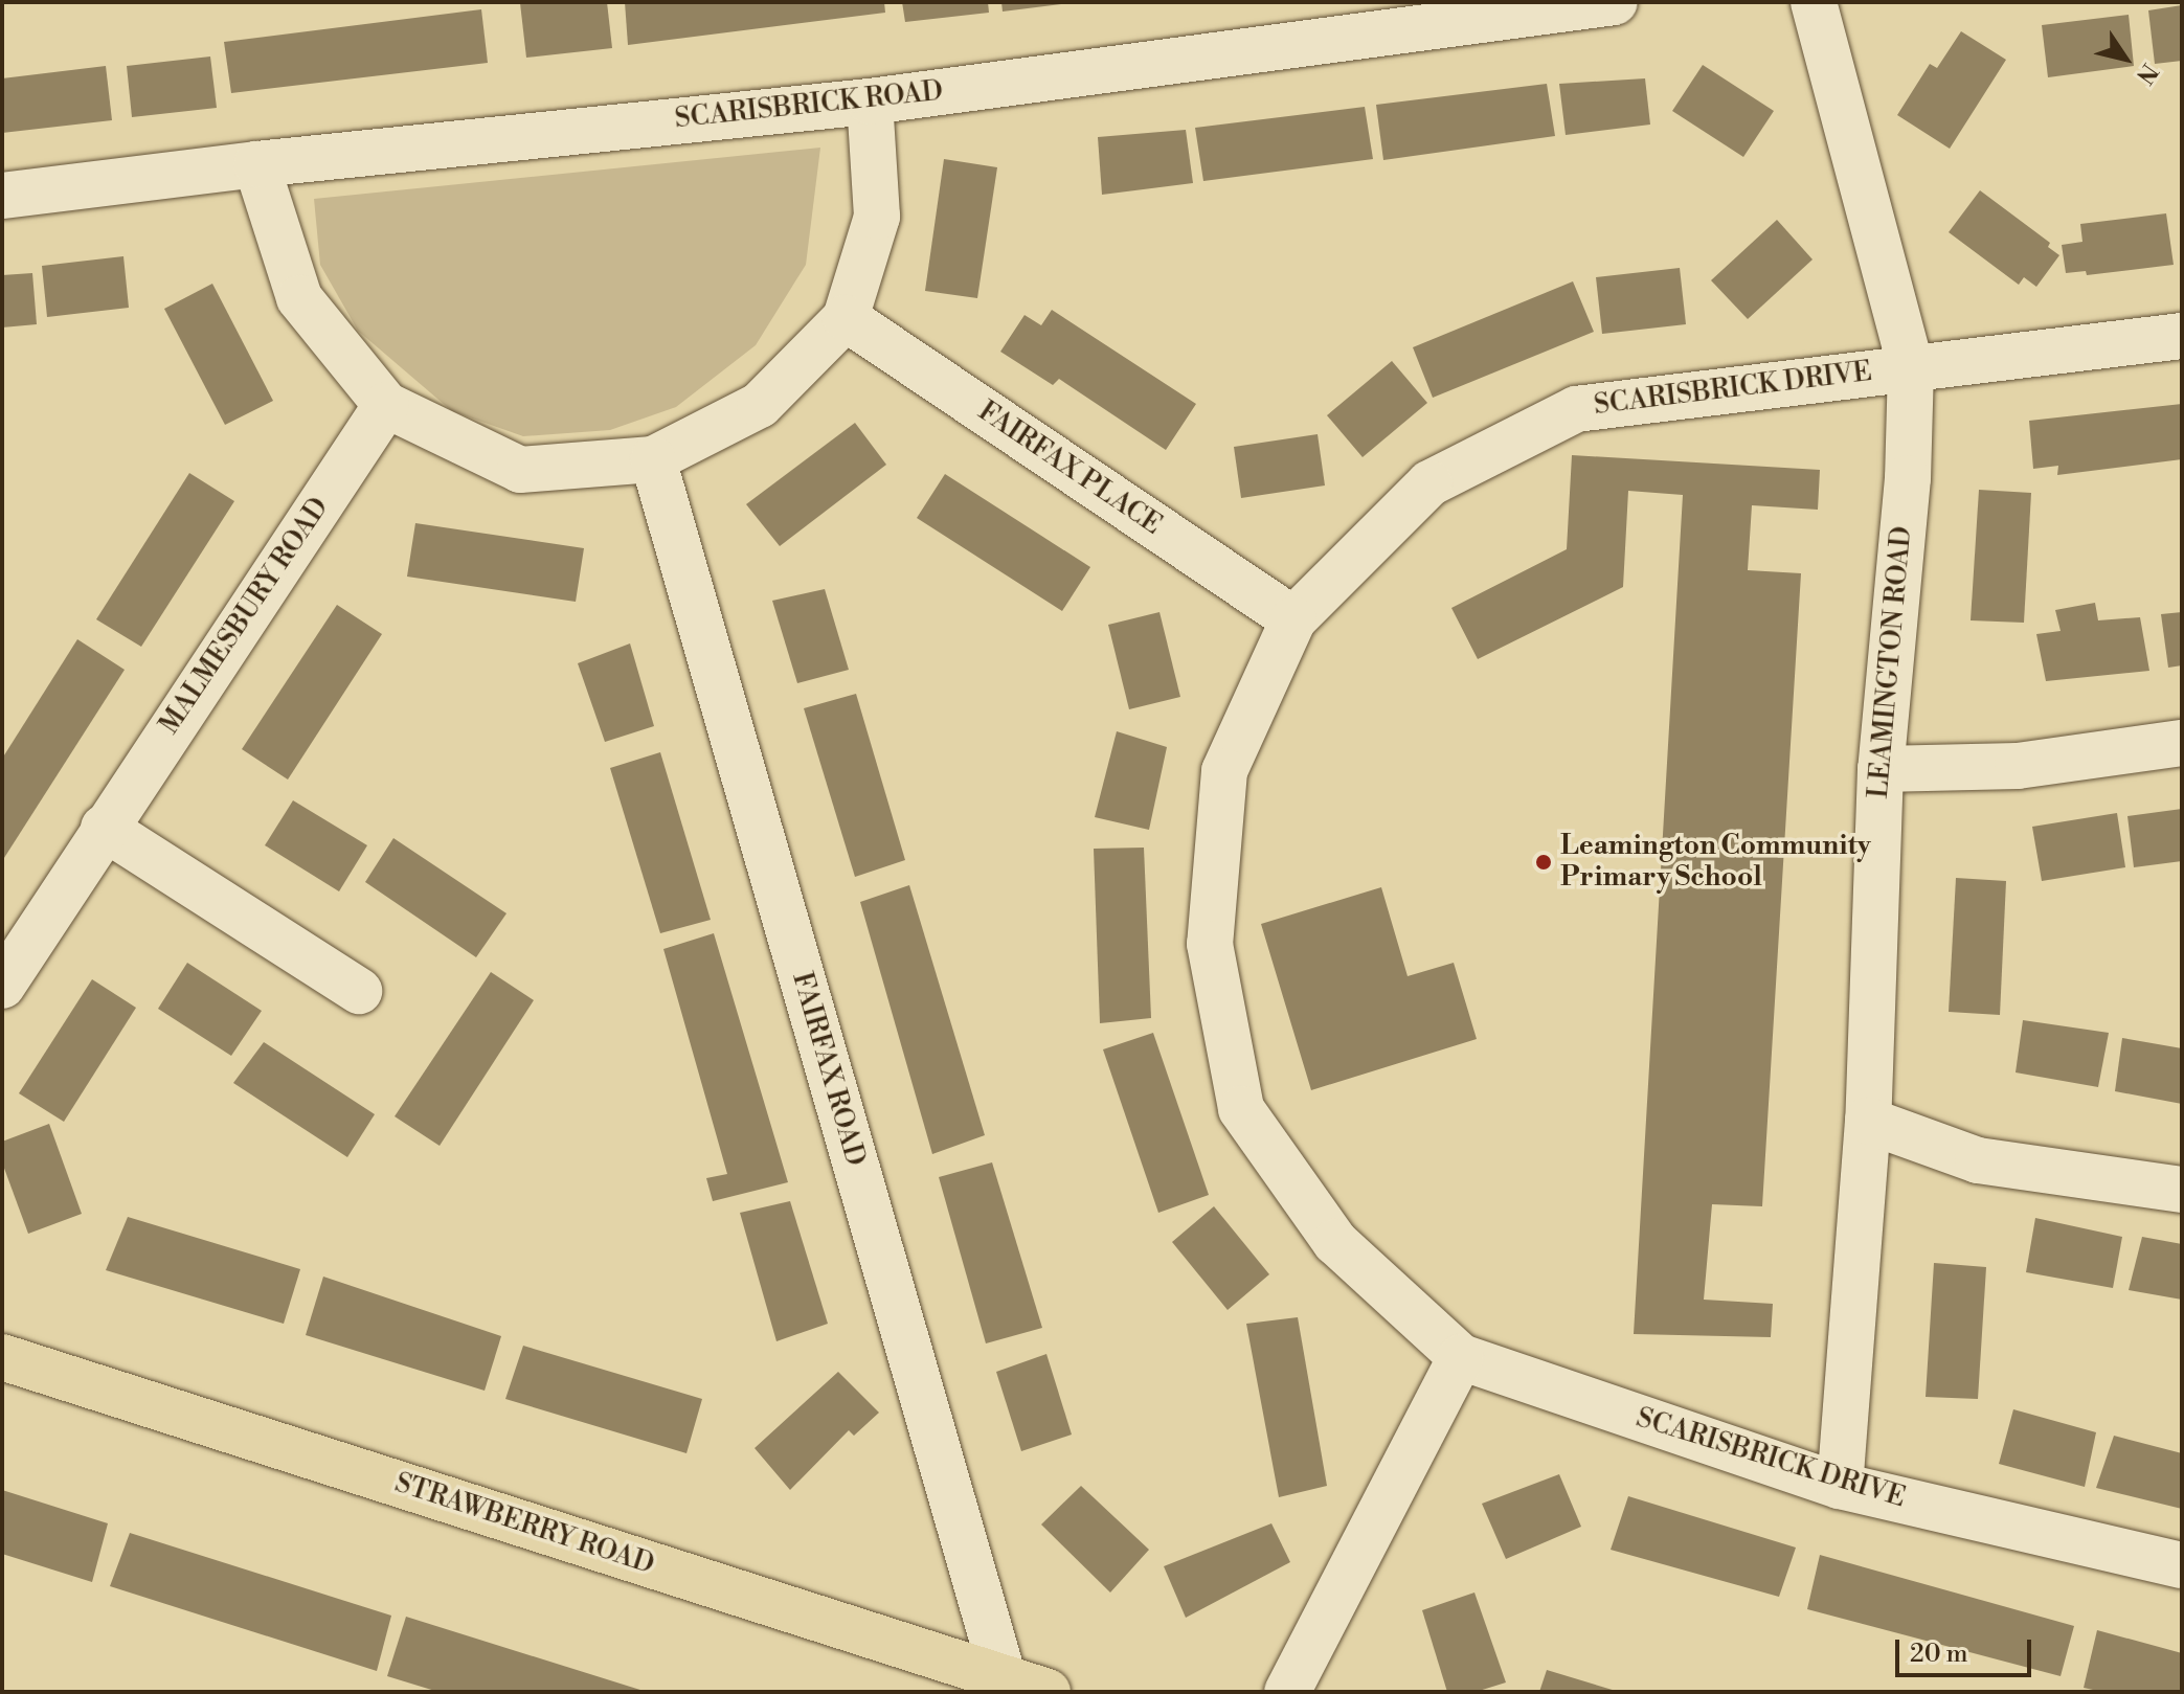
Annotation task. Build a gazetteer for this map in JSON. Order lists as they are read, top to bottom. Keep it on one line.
{"streets":{"main road":["STRAWBERRY ROAD"],"street":["SCARISBRICK ROAD","SCARISBRICK DRIVE","FAIRFAX PLACE","MALMESBURY ROAD","LEAMINGTON ROAD","FAIRFAX ROAD"]},"crossings":[["SCARISBRICK DRIVE","FAIRFAX PLACE"],["SCARISBRICK DRIVE","LEAMINGTON ROAD"],["FAIRFAX ROAD","STRAWBERRY ROAD"]],"places":["Leamington Community Primary School"],"scale_bar":"20 m","north":"bottom right"}
